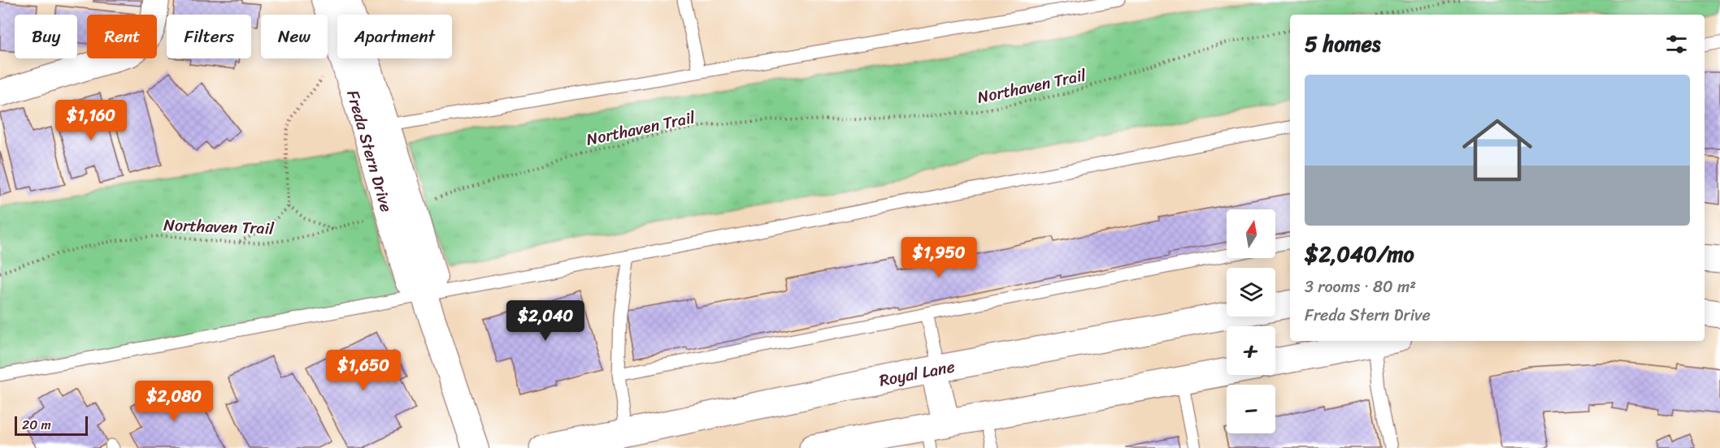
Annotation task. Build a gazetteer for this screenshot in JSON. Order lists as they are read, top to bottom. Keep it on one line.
{"streets":{"main road":["Royal Lane"],"street":["Freda Stern Drive"],"path":["Northaven Trail"]},"crossings":[["Northaven Trail","Freda Stern Drive"]],"scale_bar":"20 m","north":"top","page":{"chip":["Buy","Rent","Filters","New","Apartment"],"heading":"5 homes","list":[{"name":"$2,040/mo","note":"3 rooms · 80 m² · Freda Stern Drive"}],"price":["$1,160","$1,950","$2,040","$1,650","$2,080"],"map_buttons":["+","−"],"scale":"20 m"}}
